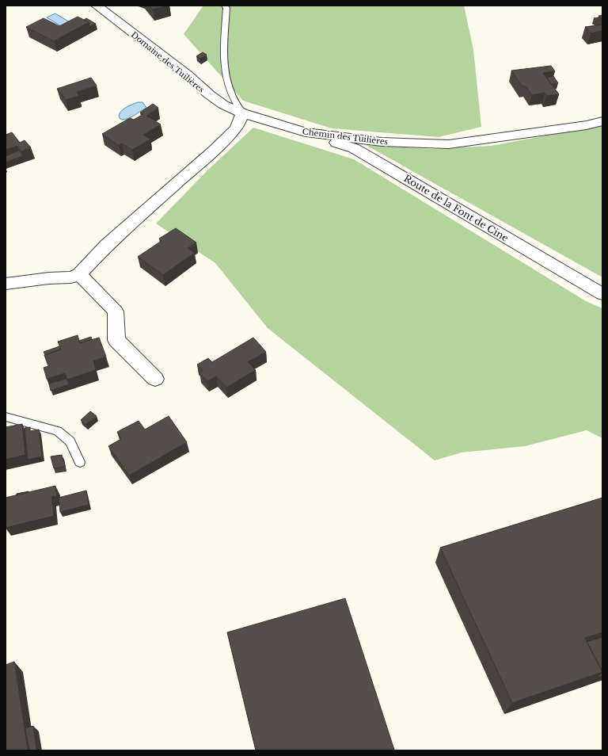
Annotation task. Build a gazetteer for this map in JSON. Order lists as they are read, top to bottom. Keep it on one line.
{"streets":{"street":["Domaine des Tuilières","Chemin des Tuilières","Route de la Font de Cine"]},"crossings":[["Domaine des Tuilières","Chemin des Tuilières"],["Chemin des Tuilières","Route de la Font de Cine"]]}
